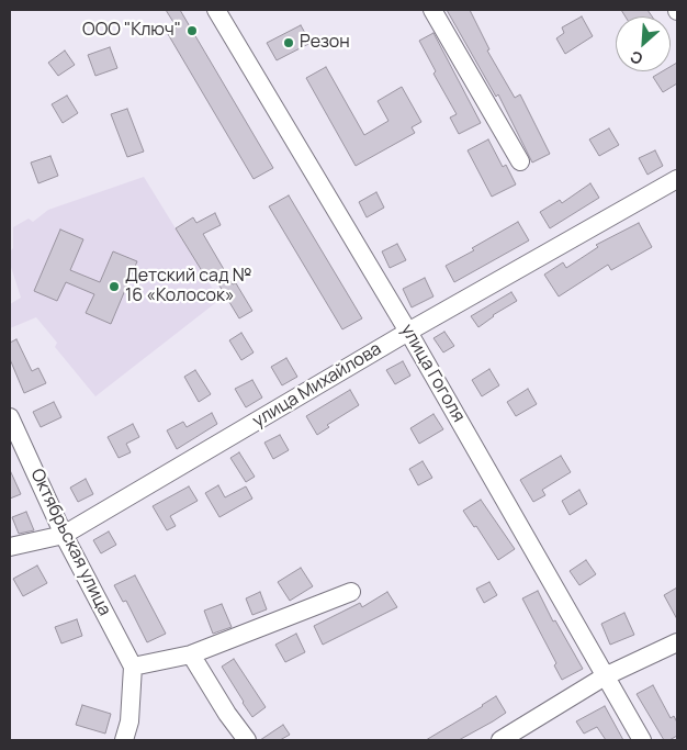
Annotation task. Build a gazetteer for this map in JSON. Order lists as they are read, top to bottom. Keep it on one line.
{"streets":{"street":["улица Гоголя","улица Михайлова","Октябрьская улица"]},"crossings":[["улица Гоголя","улица Михайлова"],["улица Михайлова","Октябрьская улица"]],"places":["ООО \"Ключ\"","Резон","Детский сад № 16 «Колосок»"],"north":"bottom left"}
